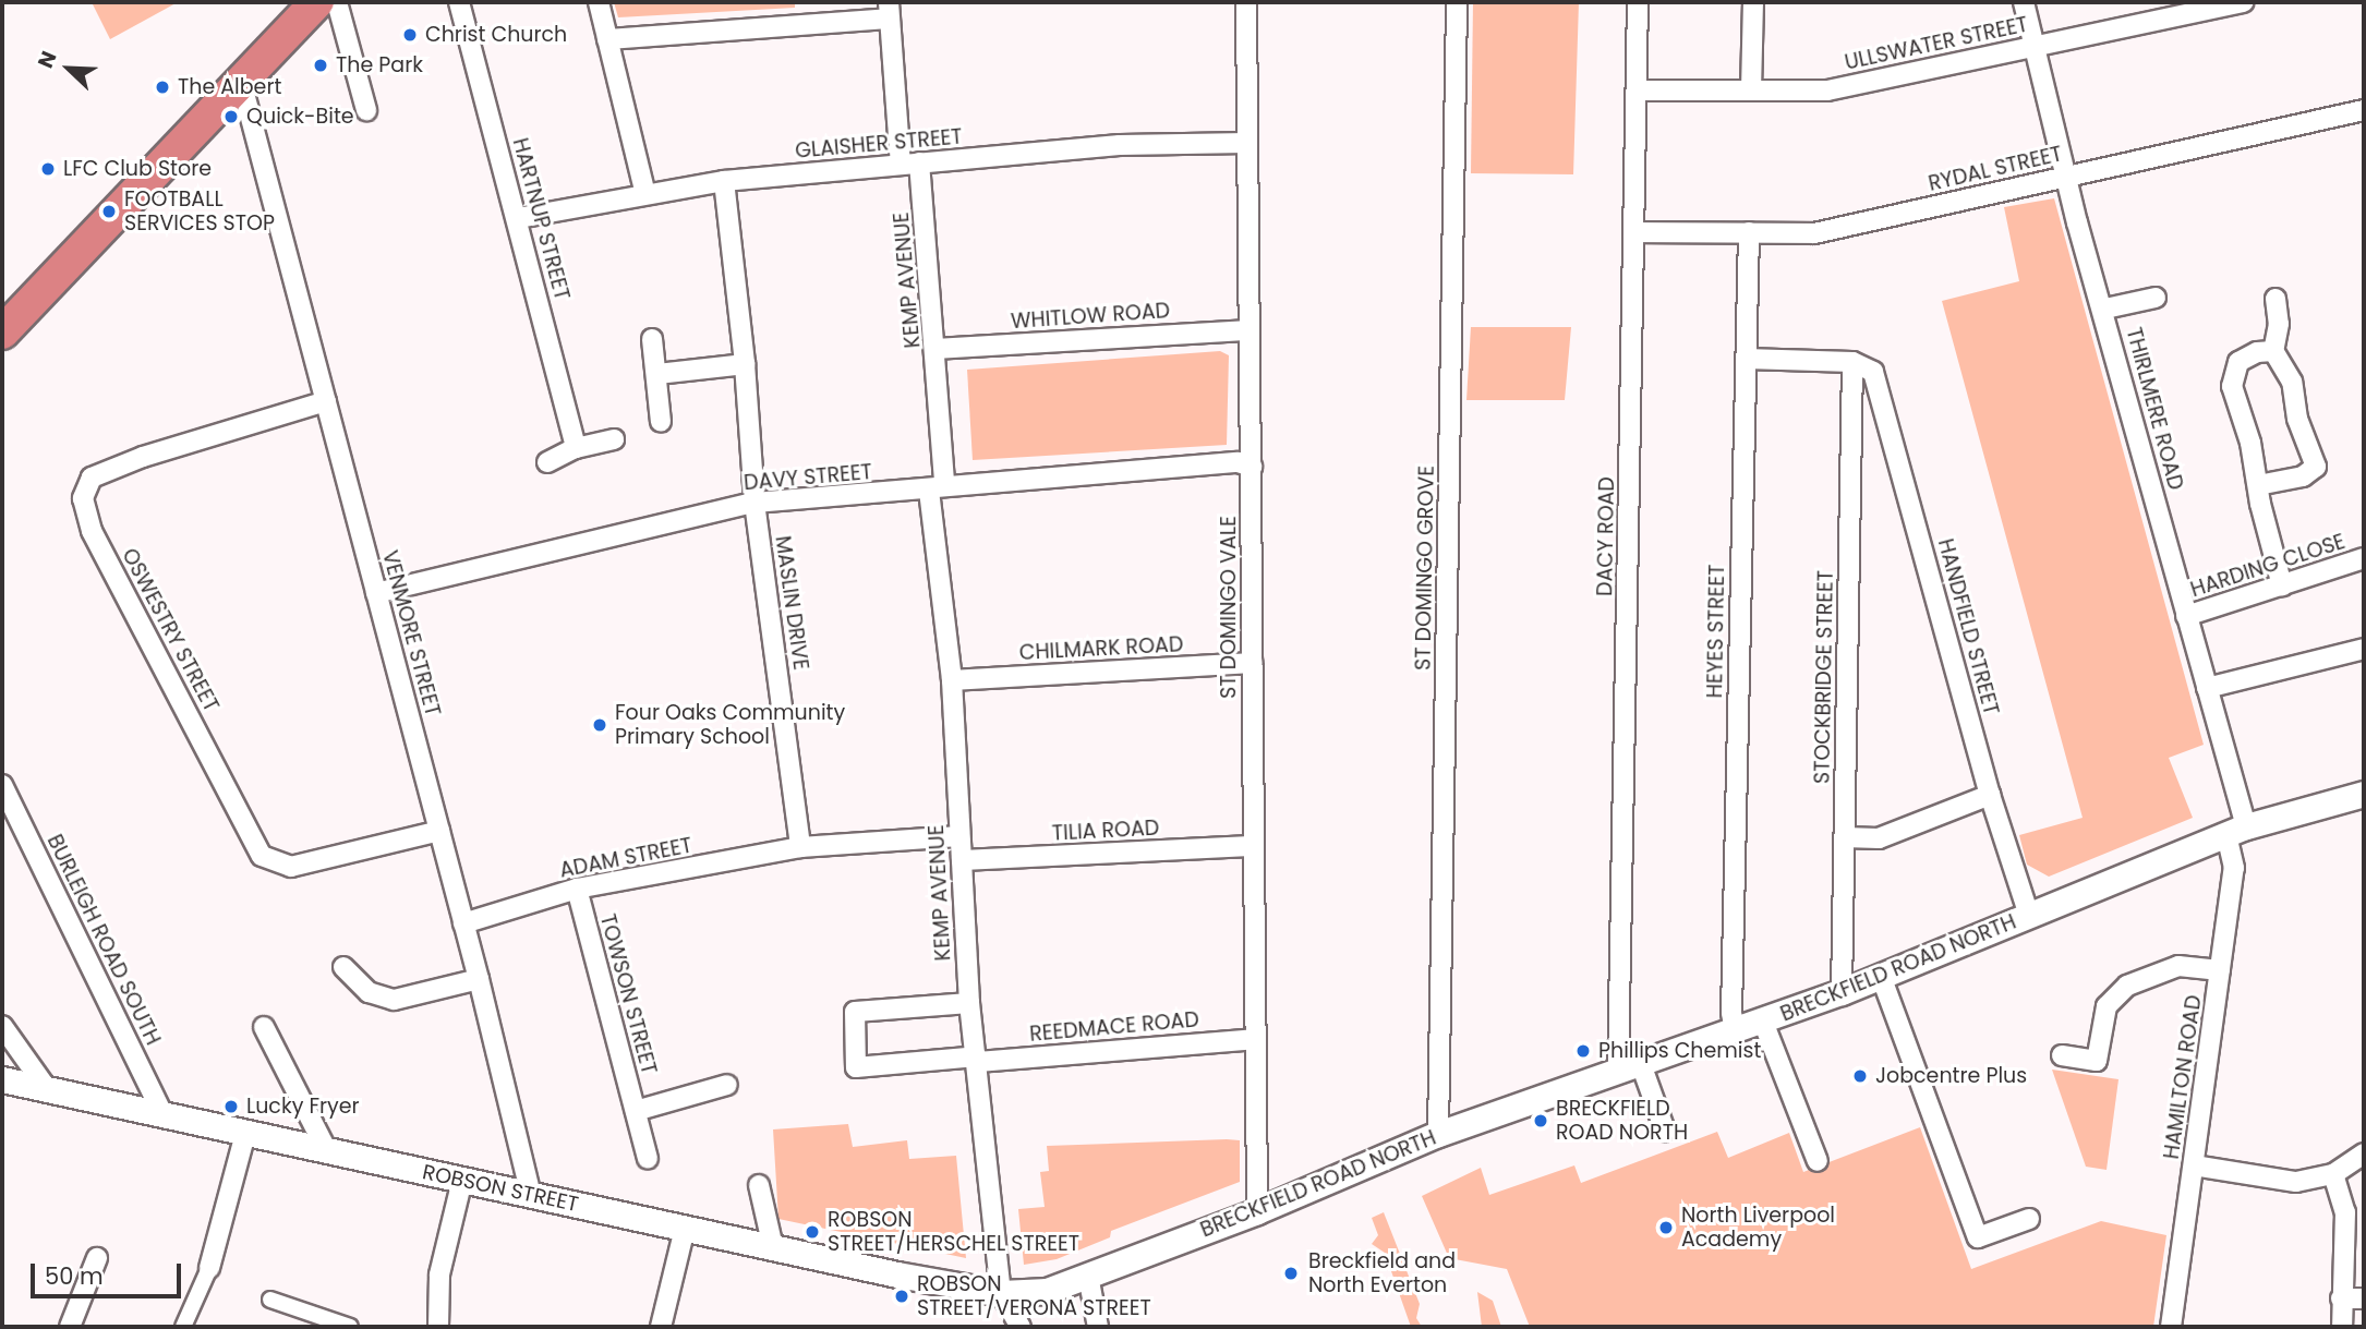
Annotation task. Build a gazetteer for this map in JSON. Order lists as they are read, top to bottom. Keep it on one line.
{"streets":{"street":["ULLSWATER STREET","GLAISHER STREET","RYDAL STREET","HARTNUP STREET","KEMP AVENUE","WHITLOW ROAD","THIRLMERE ROAD","DAVY STREET","DACY ROAD","HARDING CLOSE","ST DOMINGO GROVE","MASLIN DRIVE","ST DOMINGO VALE","HANDFIELD STREET","OSWESTRY STREET","HEYES STREET","VENMORE STREET","CHILMARK ROAD","STOCKBRIDGE STREET","TILIA ROAD","ADAM STREET","BURLEIGH ROAD SOUTH","BRECKFIELD ROAD NORTH","TOWSON STREET","REEDMACE ROAD","HAMILTON ROAD","ROBSON STREET"]},"crossings":[["ULLSWATER STREET","THIRLMERE ROAD"],["ULLSWATER STREET","DACY ROAD"],["GLAISHER STREET","HARTNUP STREET"],["GLAISHER STREET","KEMP AVENUE"],["GLAISHER STREET","MASLIN DRIVE"],["GLAISHER STREET","ST DOMINGO VALE"],["RYDAL STREET","THIRLMERE ROAD"],["RYDAL STREET","DACY ROAD"],["RYDAL STREET","HEYES STREET"],["KEMP AVENUE","WHITLOW ROAD"],["KEMP AVENUE","DAVY STREET"],["KEMP AVENUE","CHILMARK ROAD"],["KEMP AVENUE","TILIA ROAD"],["KEMP AVENUE","ADAM STREET"],["KEMP AVENUE","BRECKFIELD ROAD NORTH"],["KEMP AVENUE","REEDMACE ROAD"],["KEMP AVENUE","ROBSON STREET"],["WHITLOW ROAD","ST DOMINGO VALE"],["THIRLMERE ROAD","HARDING CLOSE"],["THIRLMERE ROAD","BRECKFIELD ROAD NORTH"],["THIRLMERE ROAD","HAMILTON ROAD"],["DAVY STREET","MASLIN DRIVE"],["DAVY STREET","ST DOMINGO VALE"],["DAVY STREET","VENMORE STREET"],["DACY ROAD","BRECKFIELD ROAD NORTH"],["ST DOMINGO GROVE","BRECKFIELD ROAD NORTH"],["MASLIN DRIVE","ADAM STREET"],["ST DOMINGO VALE","CHILMARK ROAD"],["ST DOMINGO VALE","TILIA ROAD"],["ST DOMINGO VALE","BRECKFIELD ROAD NORTH"],["ST DOMINGO VALE","REEDMACE ROAD"],["HANDFIELD STREET","STOCKBRIDGE STREET"],["HANDFIELD STREET","BRECKFIELD ROAD NORTH"],["OSWESTRY STREET","VENMORE STREET"],["HEYES STREET","BRECKFIELD ROAD NORTH"],["VENMORE STREET","ADAM STREET"],["VENMORE STREET","ROBSON STREET"],["STOCKBRIDGE STREET","BRECKFIELD ROAD NORTH"],["ADAM STREET","TOWSON STREET"],["BURLEIGH ROAD SOUTH","ROBSON STREET"],["BRECKFIELD ROAD NORTH","HAMILTON ROAD"],["BRECKFIELD ROAD NORTH","ROBSON STREET"]],"places":["Christ Church","The Park","The Albert","Quick-Bite","LFC Club Store","FOOTBALL SERVICES STOP","Four Oaks Community Primary School","Phillips Chemist","Jobcentre Plus","Lucky Fryer","BRECKFIELD ROAD NORTH","North Liverpool Academy","ROBSON STREET/HERSCHEL STREET","Breckfield and North Everton","ROBSON STREET/VERONA STREET"],"scale_bar":"50 m","north":"top left"}
